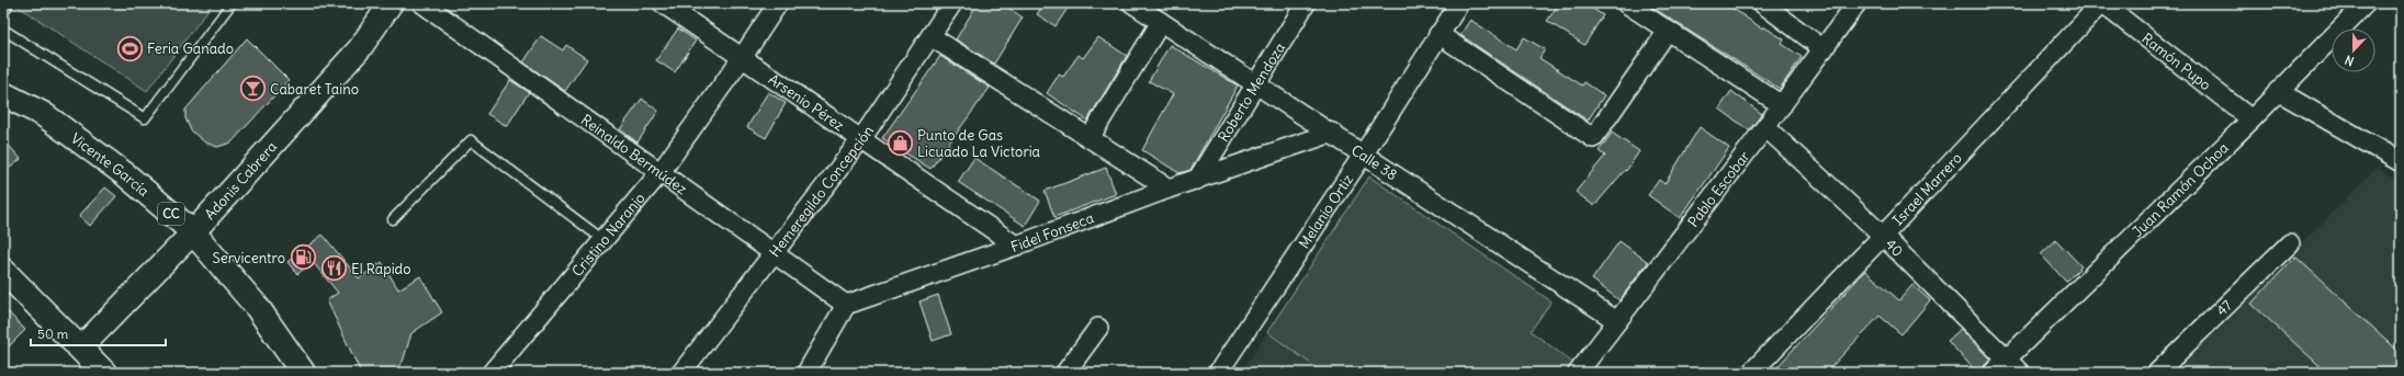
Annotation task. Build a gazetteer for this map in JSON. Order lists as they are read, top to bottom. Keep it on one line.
{"streets":{"main road":["Vicente García","CC"],"street":["Ramón Pupo","Roberto Mendoza","Arsenio Pérez","Reinaldo Bermúdez","Calle 38","Adonis Cabrera","Pablo Escobar","Israel Marrero","Juan Ramón Ochoa","Hemeregildo Concepción","Melanio Ortiz","Fidel Fonseca","Cristino Naranjo","40","47"]},"crossings":[["Ramón Pupo","Israel Marrero"],["Ramón Pupo","Juan Ramón Ochoa"],["Roberto Mendoza","Calle 38"],["Roberto Mendoza","Fidel Fonseca"],["Arsenio Pérez","Hemeregildo Concepción"],["Arsenio Pérez","Fidel Fonseca"],["Arsenio Pérez","Cristino Naranjo"],["Reinaldo Bermúdez","Hemeregildo Concepción"],["Reinaldo Bermúdez","Fidel Fonseca"],["Reinaldo Bermúdez","Cristino Naranjo"],["Calle 38","Pablo Escobar"],["Calle 38","Melanio Ortiz"],["Calle 38","Fidel Fonseca"],["Vicente García","Adonis Cabrera"],["Pablo Escobar","40"],["Israel Marrero","40"],["Juan Ramón Ochoa","40"]],"places":{"sports":["Feria Ganado"],"bar":["Cabaret Taino"],"shop":["Punto de Gas Licuado La Victoria"],"fuel station":["Servicentro"],"restaurant":["El Rapido"]},"scale_bar":"50 m","north":"bottom"}
